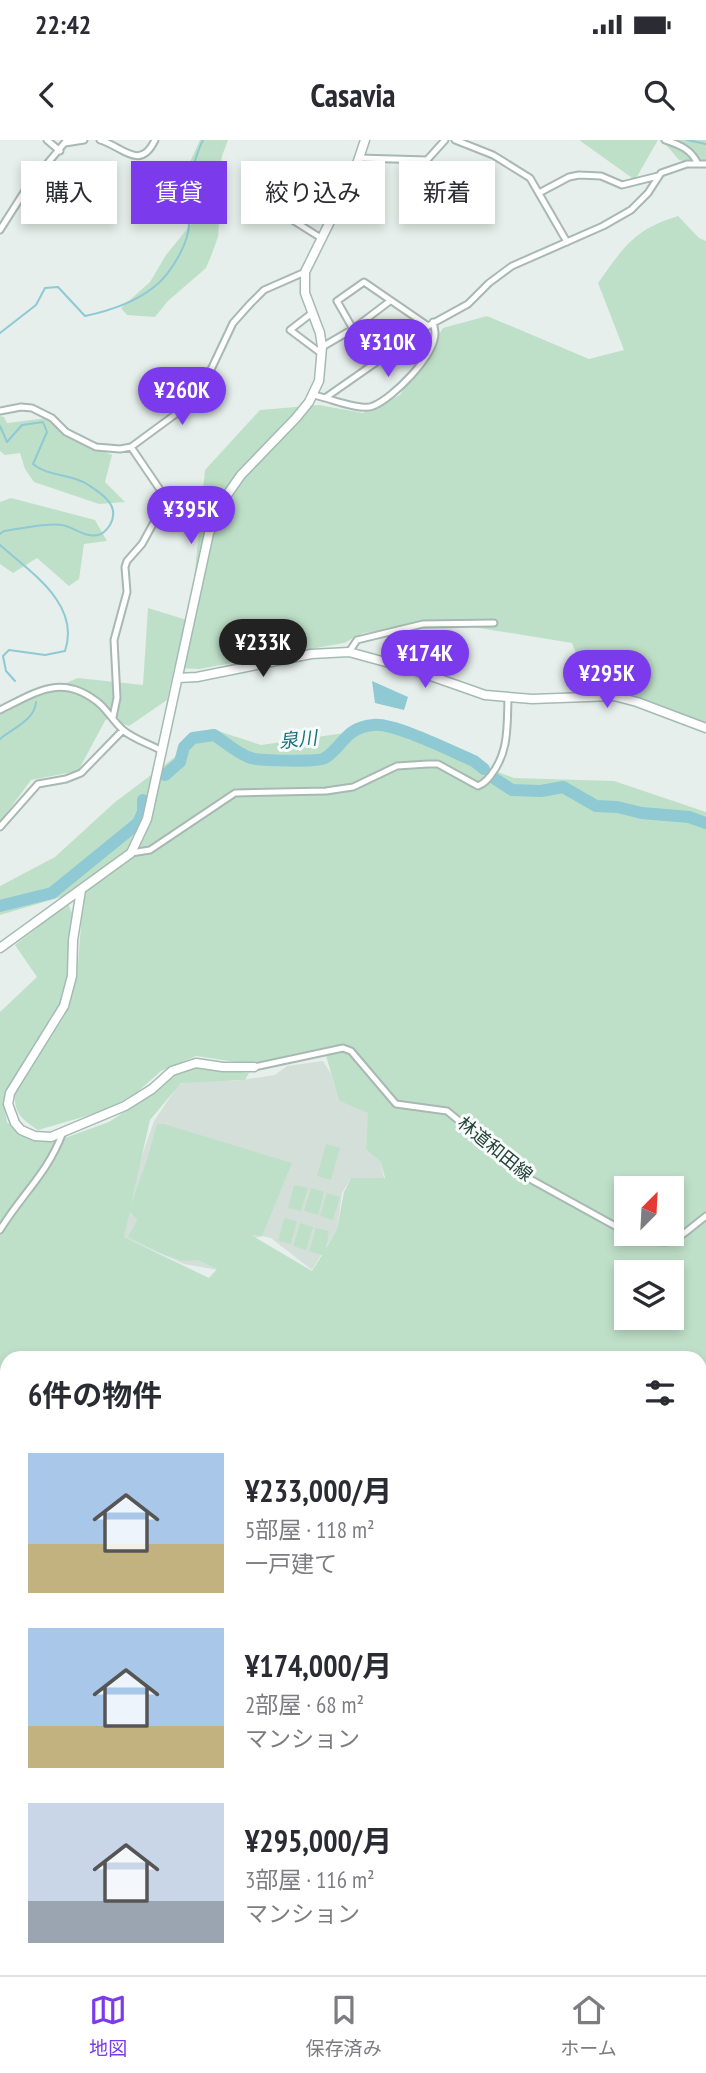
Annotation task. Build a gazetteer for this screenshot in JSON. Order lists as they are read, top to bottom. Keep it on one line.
{"streets":{"street":["林道和田線"]},"water":["泉川"],"north":"top right","page":{"status":"22:42","header":"Casavia","chip":["購入","賃貸","絞り込み","新着"],"price":["¥310K","¥260K","¥395K","¥233K","¥174K","¥295K"],"heading":"6件の物件","list":[{"name":"¥233,000/月","note":"5部屋 · 118 m² · 一戸建て"},{"name":"¥174,000/月","note":"2部屋 · 68 m² · マンション"},{"name":"¥295,000/月","note":"3部屋 · 116 m² · マンション"}],"tabs":["地図","保存済み","ホーム"]}}
